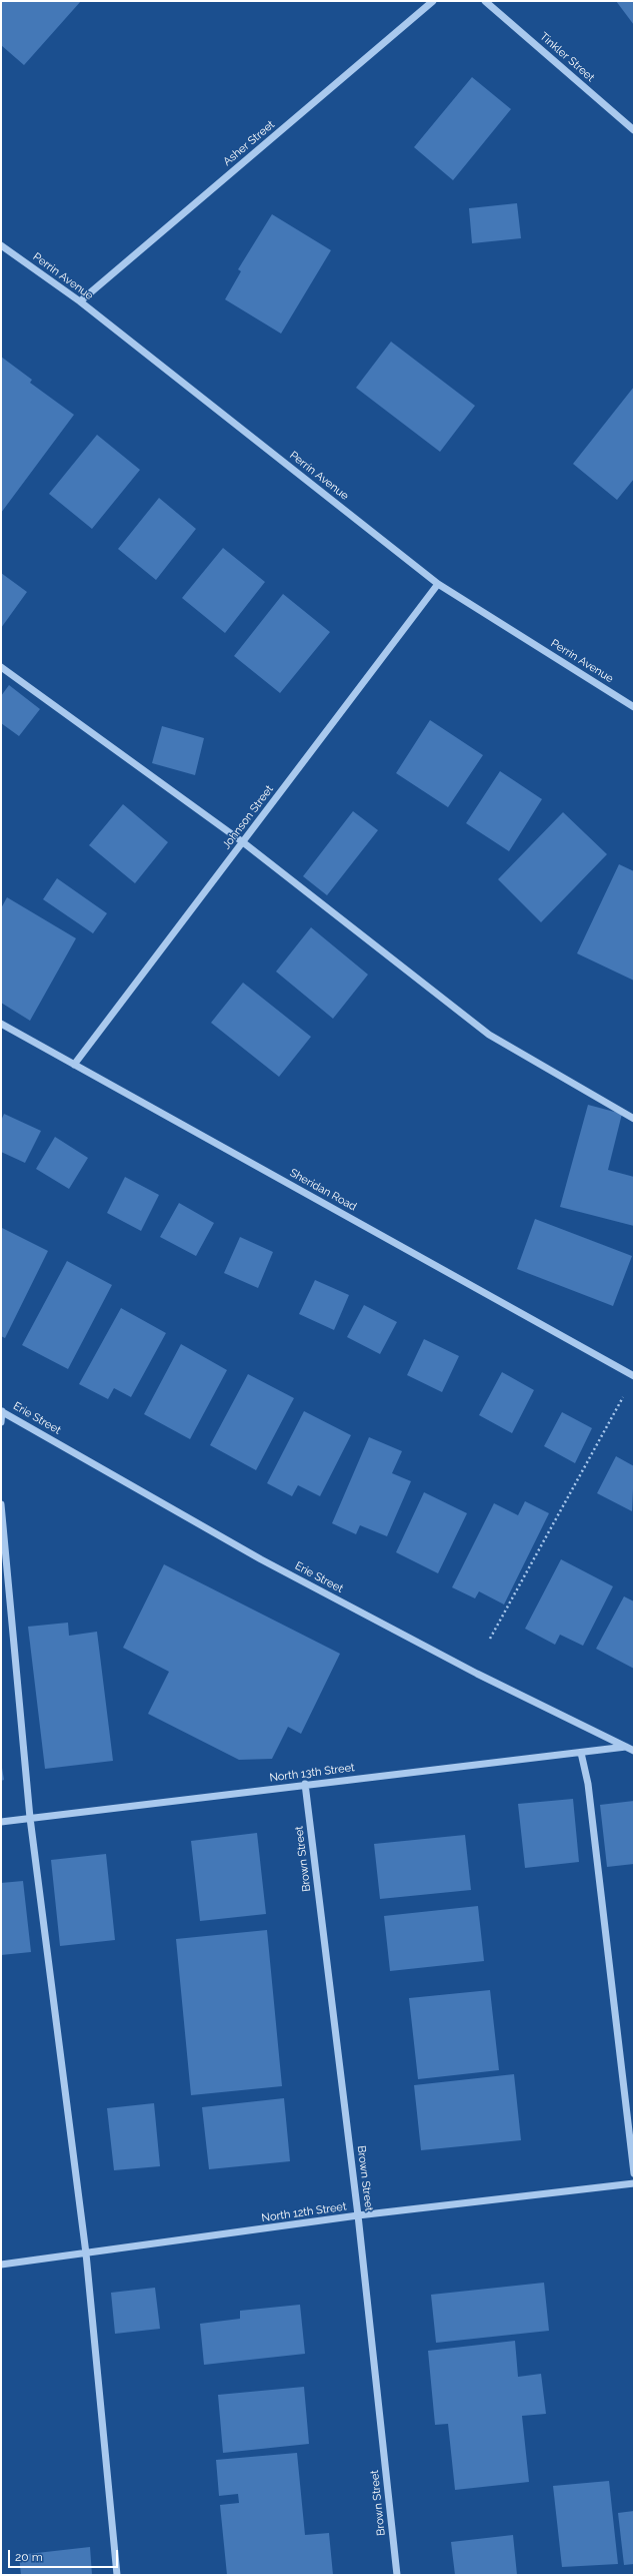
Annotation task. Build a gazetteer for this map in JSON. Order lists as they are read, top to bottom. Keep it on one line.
{"streets":{"street":["Tinkler Street","Asher Street","Perrin Avenue","Johnson Street","Sheridan Road","Erie Street","North 13th Street","Brown Street","North 12th Street"]},"crossings":[["Asher Street","Perrin Avenue"],["Perrin Avenue","Johnson Street"],["Johnson Street","Sheridan Road"],["Erie Street","North 13th Street"],["North 13th Street","Brown Street"],["Brown Street","North 12th Street"]],"scale_bar":"20 m"}
